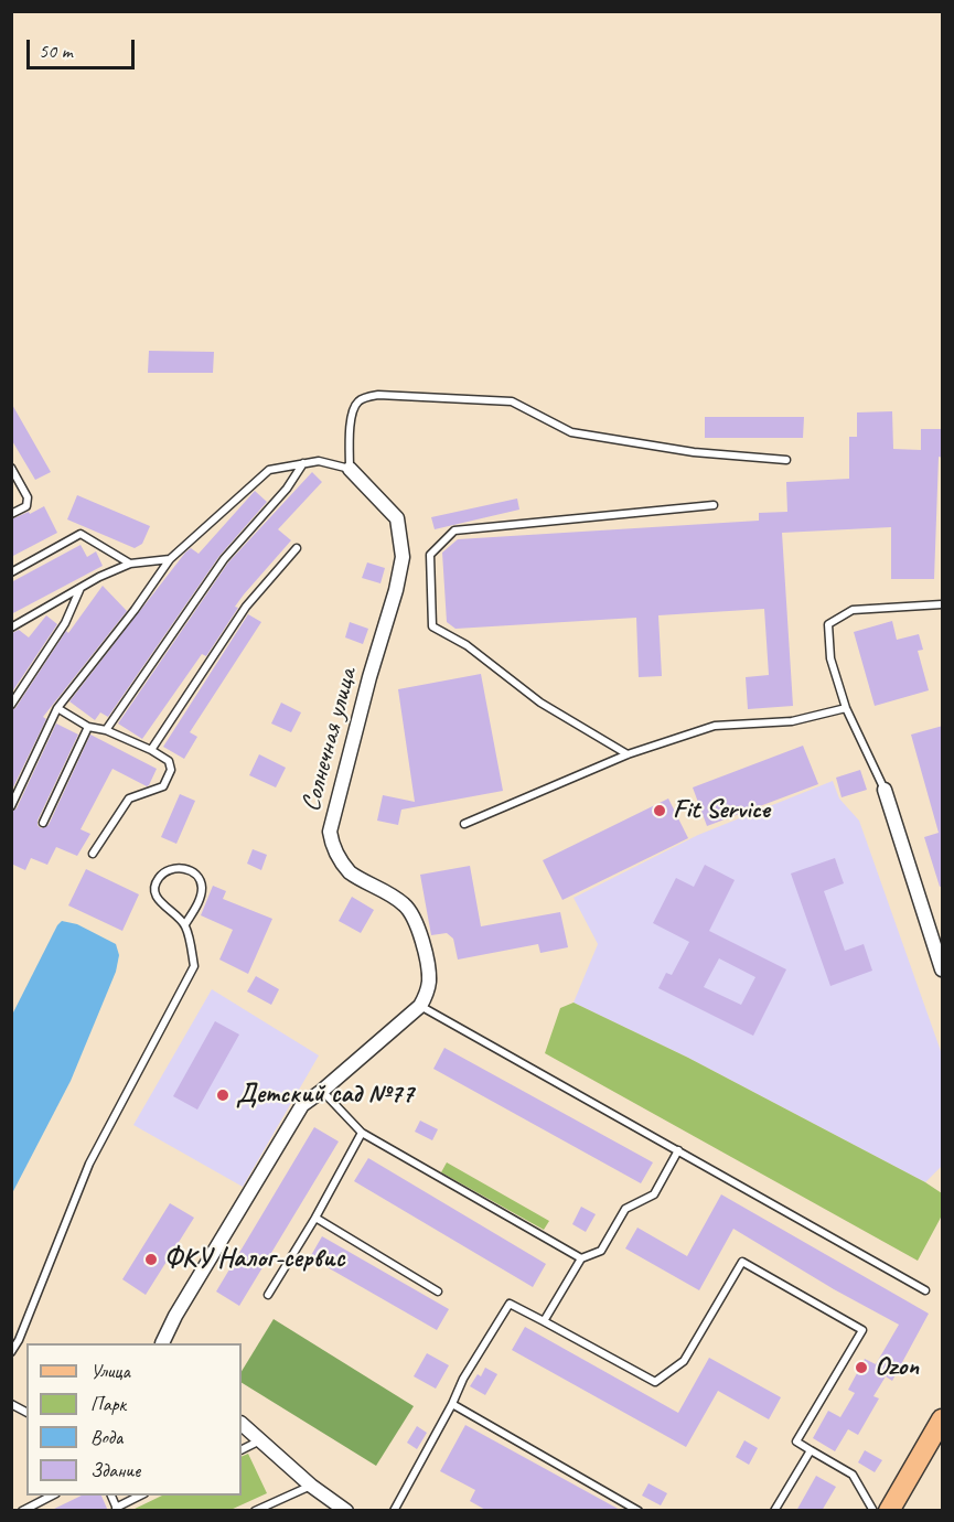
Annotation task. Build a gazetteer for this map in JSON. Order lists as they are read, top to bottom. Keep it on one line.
{"streets":{"street":["Солнечная улица"]},"places":["Fit Service","Детский сад №77","ФКУ Налог-сервис","Ozon"],"legend":["Улица","Парк","Вода","Здание"],"scale_bar":"50 m"}
